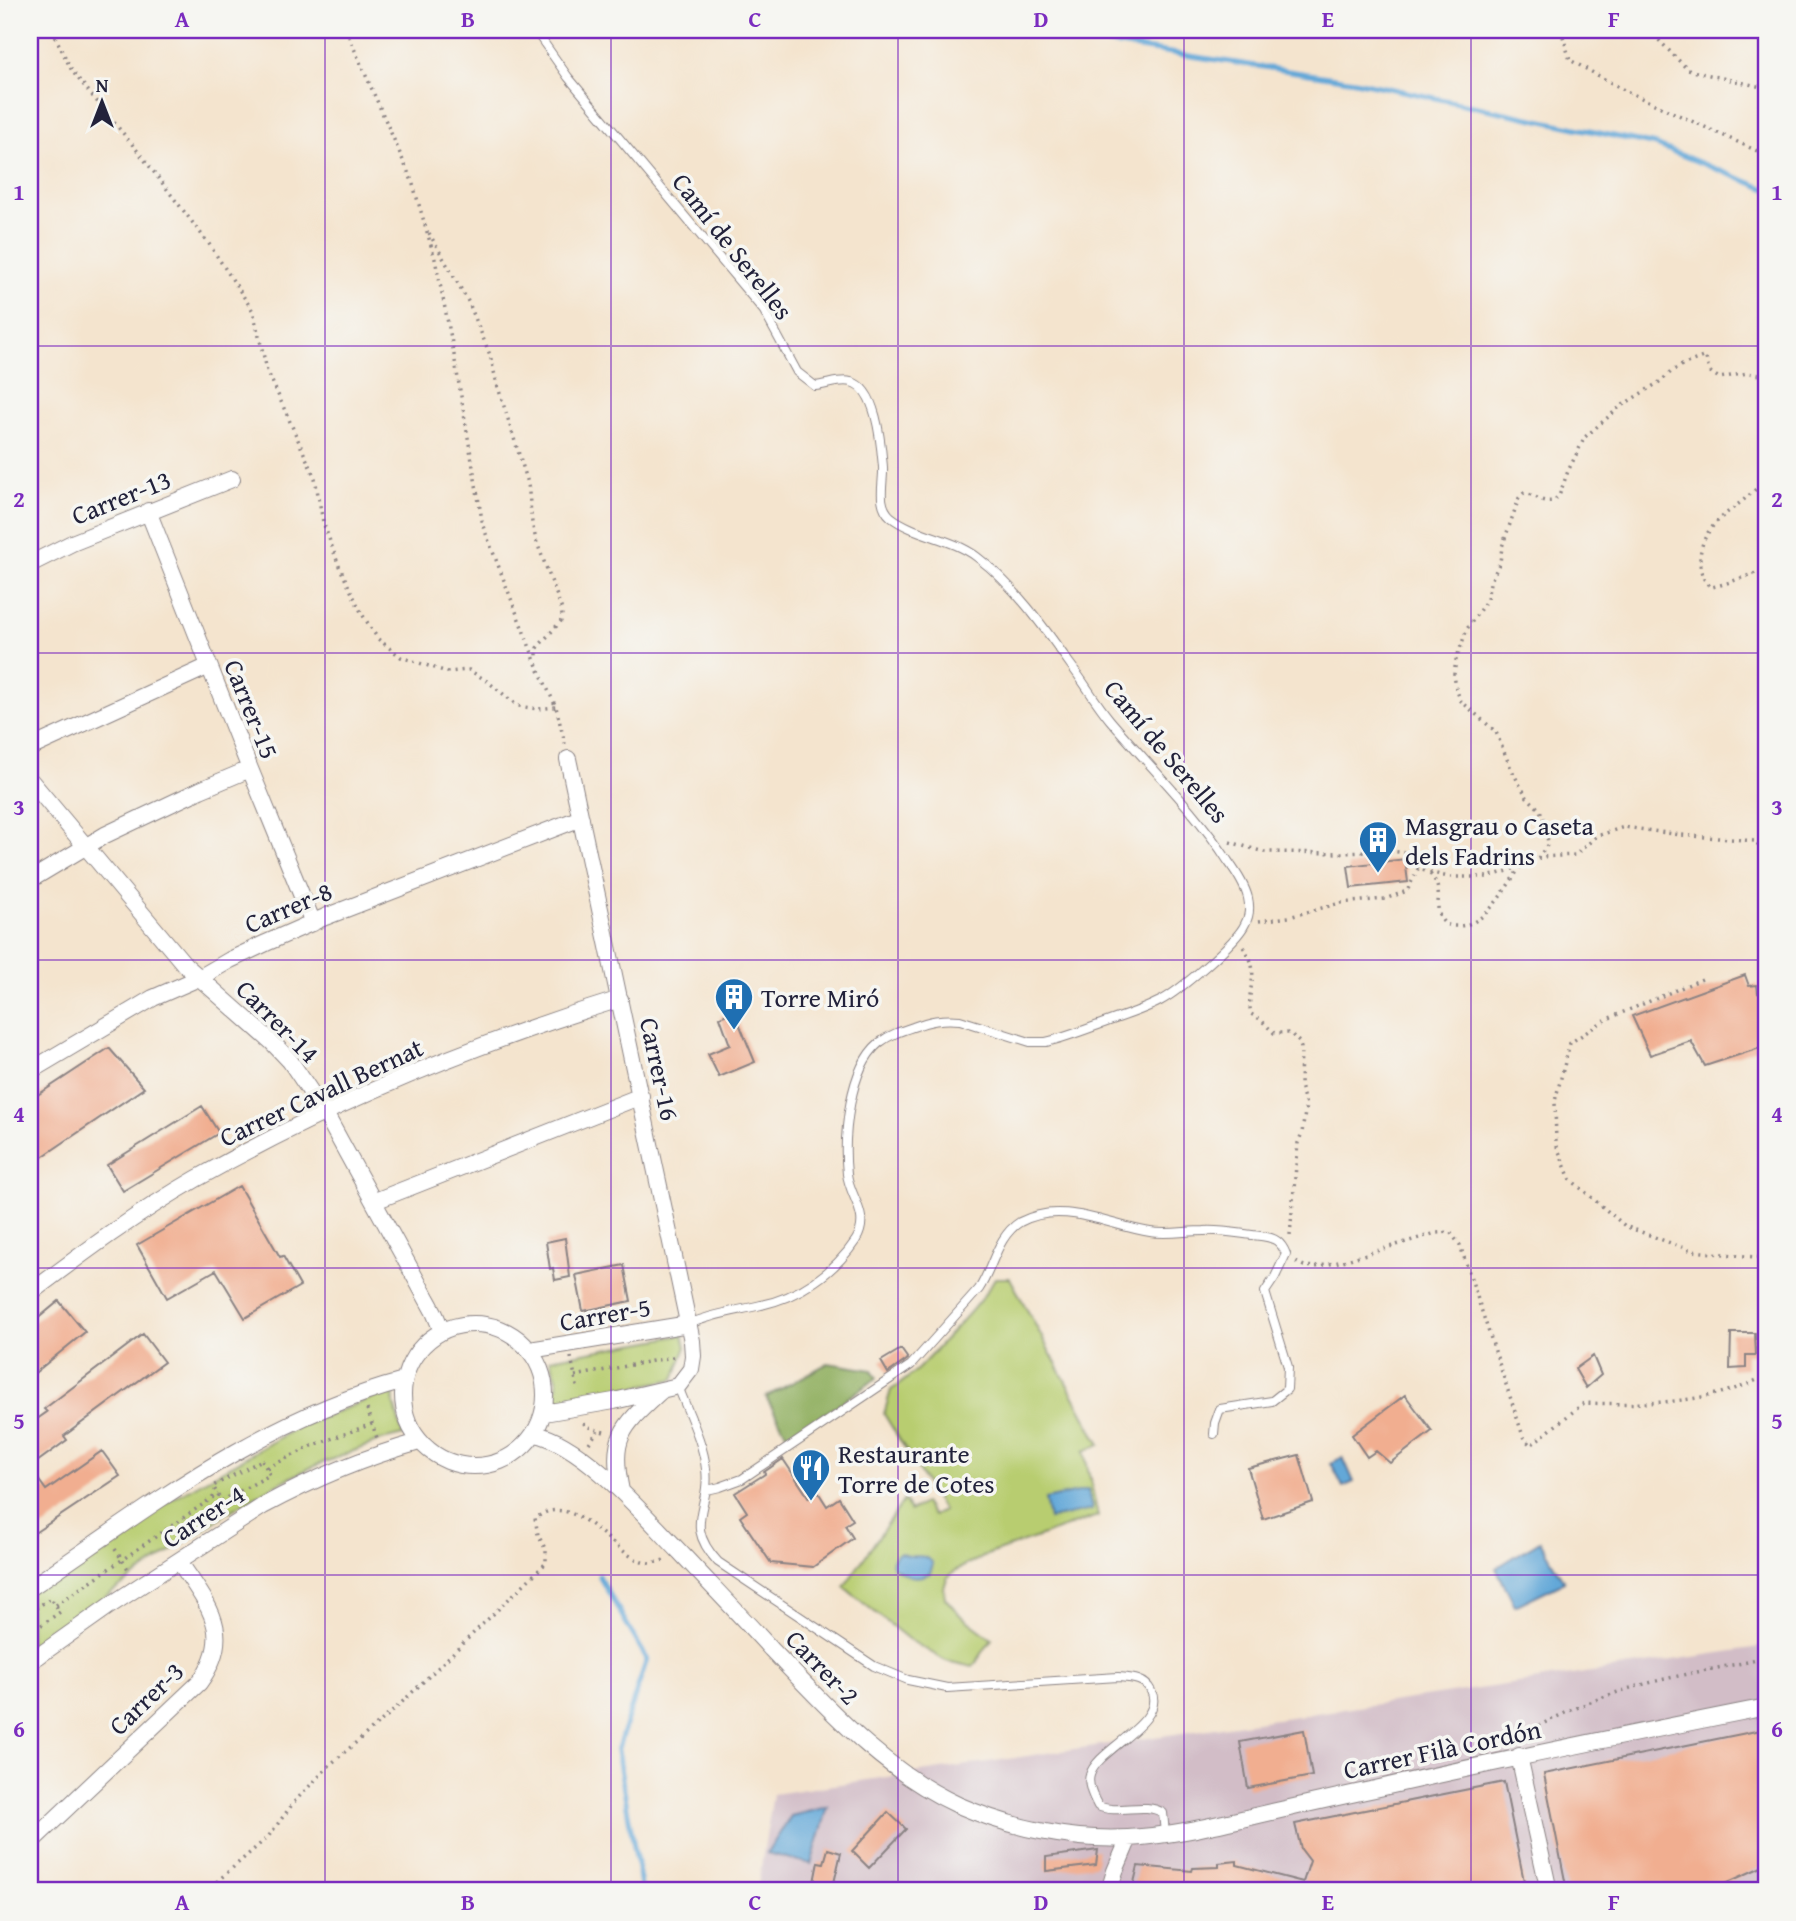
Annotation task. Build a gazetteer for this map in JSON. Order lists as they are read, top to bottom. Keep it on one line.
{"streets":{"street":["Carrer-13","Carrer-15","Carrer-8","Carrer-14","Carrer-16","Carrer Cavall Bernat","Carrer-5","Carrer-4","Carrer-2","Carrer-3","Carrer Filà Cordón"],"lane":["Camí de Serelles"]},"crossings":[["Carrer-13","Carrer-15"],["Carrer-15","Carrer-8"],["Carrer-8","Carrer-14"],["Carrer-8","Carrer-16"],["Carrer-14","Carrer Cavall Bernat"],["Carrer-14","Carrer-5"],["Carrer-14","Carrer-4"],["Carrer-14","Carrer-2"],["Carrer-16","Carrer Cavall Bernat"],["Carrer-16","Carrer-5"],["Carrer-5","Carrer-4"],["Carrer-5","Carrer-2"],["Carrer-4","Carrer-2"],["Carrer-4","Carrer-3"],["Carrer-2","Carrer Filà Cordón"]],"places":{"building":["Masgrau o Caseta dels Fadrins","Torre Miró"],"restaurant":["Restaurante Torre de Cotes"]},"north":"top","grid":{"columns":["A","B","C","D","E","F"],"rows":["1","2","3","4","5","6"]}}
